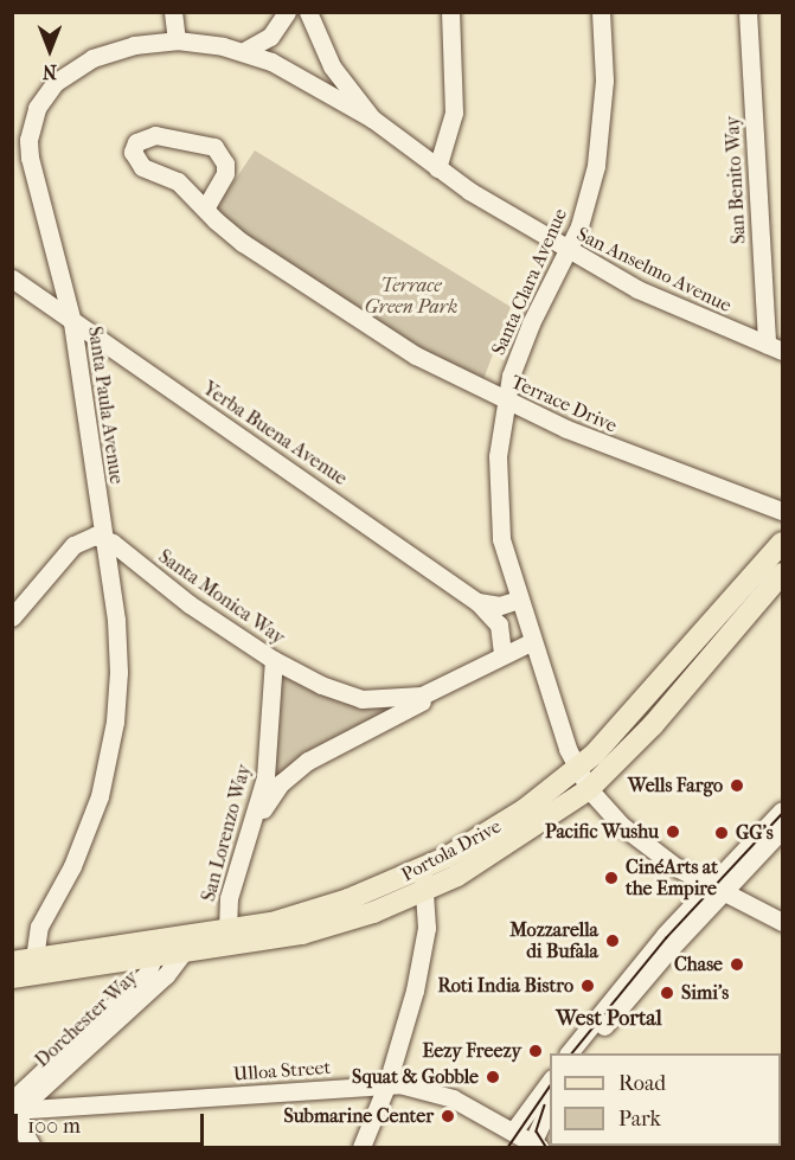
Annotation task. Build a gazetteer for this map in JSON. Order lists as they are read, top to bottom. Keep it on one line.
{"streets":{"main road":["Portola Drive"],"street":["San Benito Way","San Anselmo Avenue","Santa Clara Avenue","Terrace Drive","Santa Paula Avenue","Yerba Buena Avenue","Santa Monica Way","San Lorenzo Way","Dorchester Way","Ulloa Street"]},"crossings":[["San Benito Way","San Anselmo Avenue"],["San Anselmo Avenue","Santa Clara Avenue"],["San Anselmo Avenue","Santa Paula Avenue"],["Santa Clara Avenue","Terrace Drive"],["Santa Clara Avenue","Santa Monica Way"],["Santa Clara Avenue","Portola Drive"],["Santa Paula Avenue","Yerba Buena Avenue"],["Santa Paula Avenue","Santa Monica Way"],["Santa Paula Avenue","Portola Drive"],["Yerba Buena Avenue","Santa Monica Way"],["Santa Monica Way","San Lorenzo Way"],["San Lorenzo Way","Portola Drive"],["Portola Drive","Dorchester Way"],["Dorchester Way","Ulloa Street"]],"districts":["West Portal"],"parks":["Terrace Green Park"],"places":["Wells Fargo","Pacific Wushu","GG’s","CinéArts at the Empire","Mozzarella di Bufala","Chase","Roti India Bistro","Simi’s","Eezy Freezy","Squat & Gobble","Submarine Center"],"legend":["Road","Park"],"scale_bar":"100 m","north":"bottom"}
